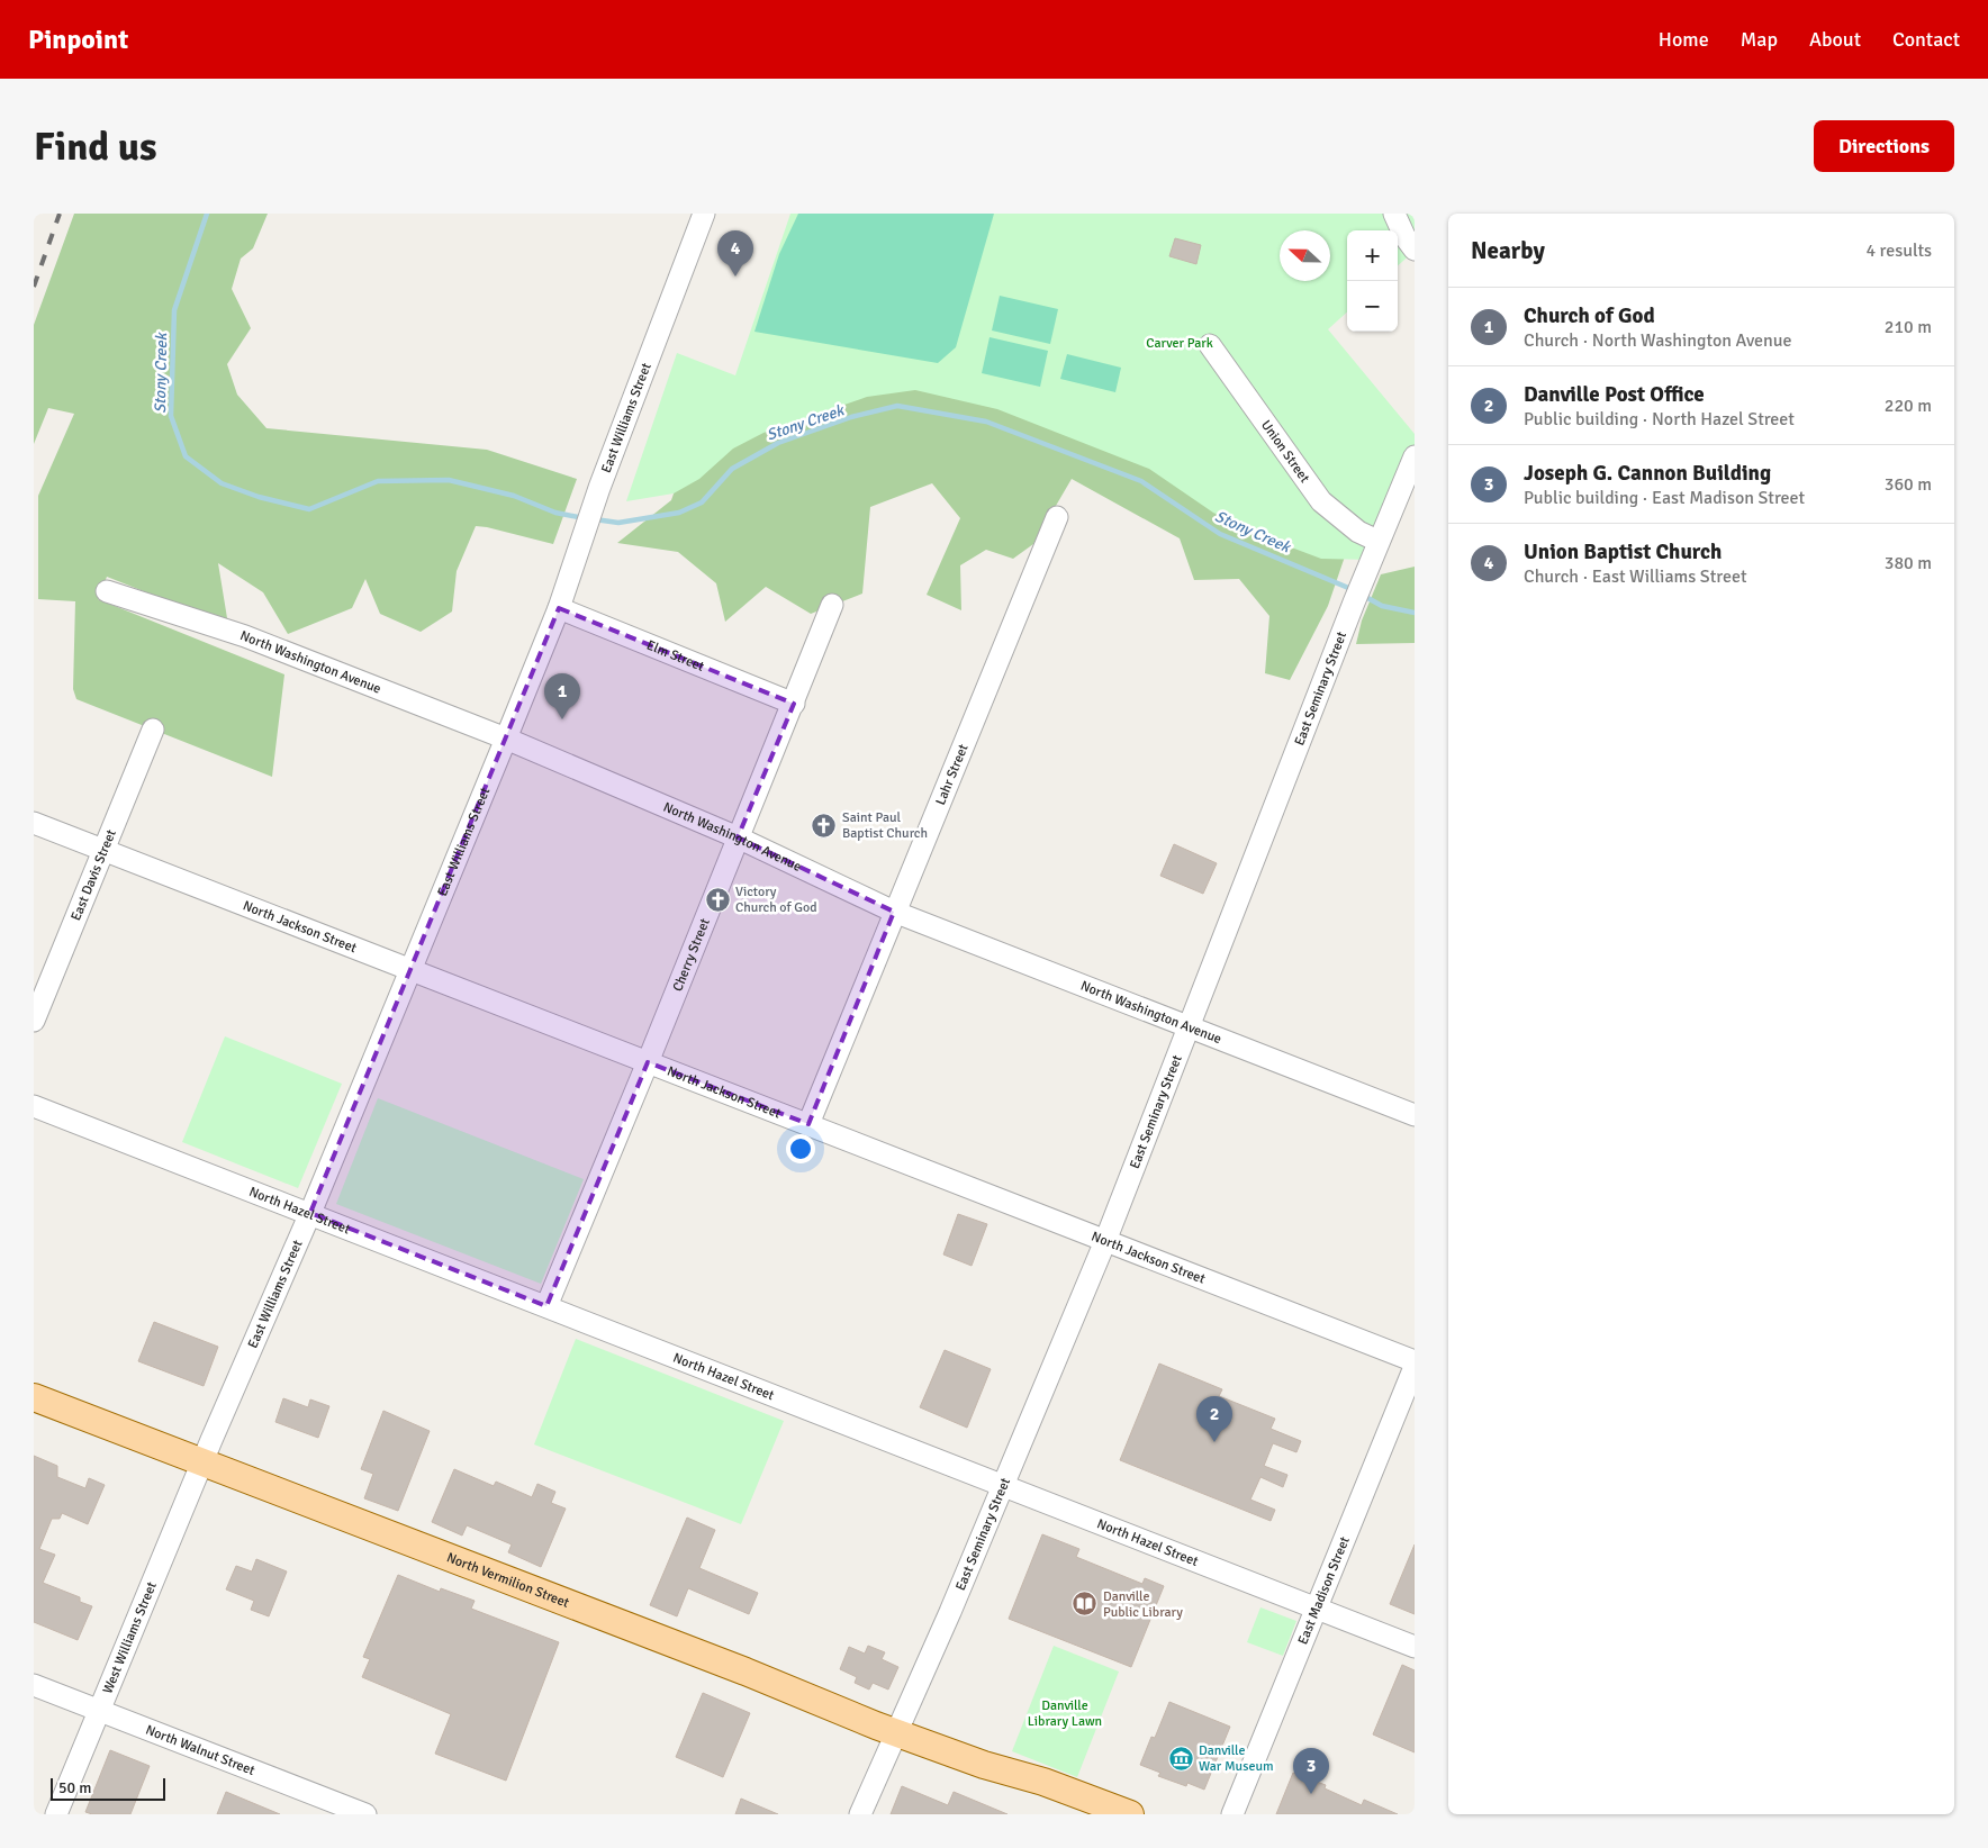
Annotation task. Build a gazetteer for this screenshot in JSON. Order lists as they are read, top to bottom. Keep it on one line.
{"streets":{"main road":["North Vermilion Street"],"street":["East Williams Street","Union Street","Elm Street","North Washington Avenue","East Seminary Street","Lahr Street","East Davis Street","North Jackson Street","Cherry Street","North Hazel Street","East Madison Street","West Williams Street","North Walnut Street"]},"crossings":[["East Williams Street","Elm Street"],["East Williams Street","North Washington Avenue"],["East Williams Street","North Jackson Street"],["East Williams Street","North Hazel Street"],["East Williams Street","North Vermilion Street"],["East Williams Street","West Williams Street"],["Union Street","East Seminary Street"],["Elm Street","Cherry Street"],["North Washington Avenue","East Seminary Street"],["North Washington Avenue","Lahr Street"],["North Washington Avenue","Cherry Street"],["East Seminary Street","North Jackson Street"],["East Seminary Street","North Hazel Street"],["East Seminary Street","North Vermilion Street"],["Lahr Street","North Jackson Street"],["East Davis Street","North Jackson Street"],["North Jackson Street","Cherry Street"],["Cherry Street","North Hazel Street"],["North Hazel Street","East Madison Street"],["North Vermilion Street","West Williams Street"],["West Williams Street","North Walnut Street"]],"water":["Stony Creek"],"parks":["Carver Park","Danville Library Lawn"],"places":{"church":["Saint Paul Baptist Church","Victory Church of God"],"library":["Danville Public Library"],"museum":["Danville War Museum"]},"scale_bar":"50 m","north":"left","page":{"header":"Pinpoint","nav":["Home","Map","About","Contact"],"buttons":"Directions","title":"Find us","heading":["Nearby","4 results"],"map_buttons":["+","−"],"pins":["4","1","2","3"],"list":[{"mark":"1","name":"Church of God","note":"Church · North Washington Avenue","value":"210 m"},{"mark":"2","name":"Danville Post Office","note":"Public building · North Hazel Street","value":"220 m"},{"mark":"3","name":"Joseph G. Cannon Building","note":"Public building · East Madison Street","value":"360 m"},{"mark":"4","name":"Union Baptist Church","note":"Church · East Williams Street","value":"380 m"}],"scale":"50 m"}}
